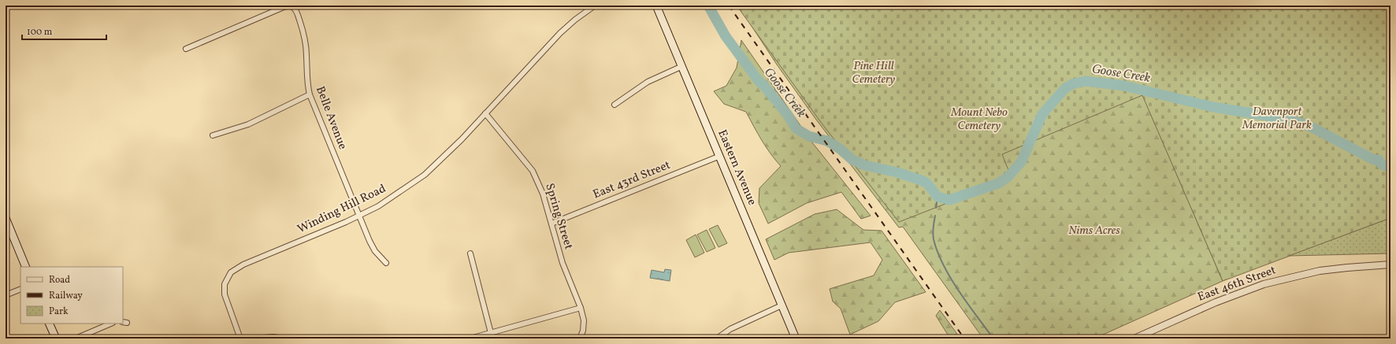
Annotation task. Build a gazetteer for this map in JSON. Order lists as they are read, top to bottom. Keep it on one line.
{"streets":{"main road":["Eastern Avenue"],"street":["Belle Avenue","East 43rd Street","Winding Hill Road","Spring Street","East 46th Street"]},"crossings":[["Belle Avenue","Winding Hill Road"],["Eastern Avenue","East 43rd Street"],["East 43rd Street","Spring Street"],["Winding Hill Road","Spring Street"]],"water":["Goose Creek"],"parks":["Pine Hill Cemetery","Davenport Memorial Park","Mount Nebo Cemetery","Nims Acres"],"legend":["Road","Railway","Park"],"scale_bar":"100 m"}
